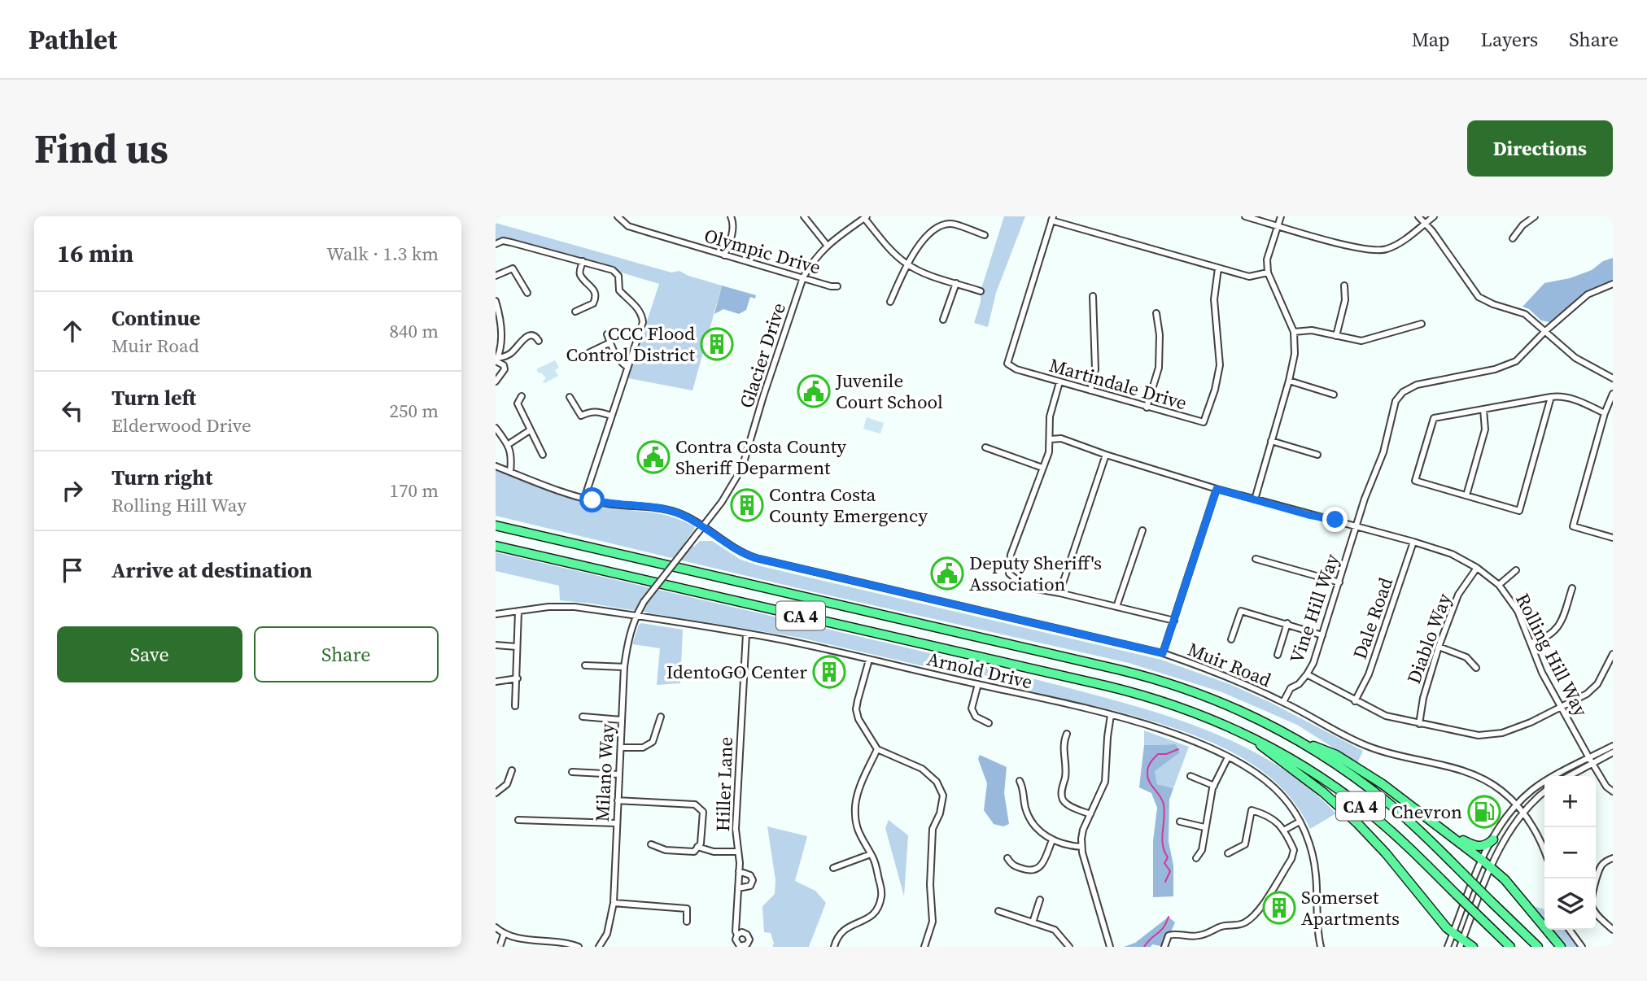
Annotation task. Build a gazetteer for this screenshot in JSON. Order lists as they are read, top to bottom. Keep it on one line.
{"streets":{"highway":["CA 4"],"street":["Olympic Drive","Glacier Drive","Martindale Drive","Vine Hill Way","Dale Road","Diablo Way","Rolling Hill Way","Muir Road","Arnold Drive","Milano Way","Hiller Lane"]},"crossings":[["Olympic Drive","Glacier Drive"],["Glacier Drive","Muir Road"],["Glacier Drive","Milano Way"],["Vine Hill Way","Rolling Hill Way"],["Vine Hill Way","Muir Road"],["Dale Road","Rolling Hill Way"],["Diablo Way","Rolling Hill Way"],["Arnold Drive","Milano Way"],["Arnold Drive","Hiller Lane"]],"places":{"building":["CCC Flood Control District","Contra Costa County Emergency","IdentoGO Center","Somerset Apartments"],"public building":["Juvenile Court School","Contra Costa County Sheriff Deparment","Deputy Sheriff's Association"],"fuel station":["Chevron"]},"page":{"header":"Pathlet","nav":["Map","Layers","Share"],"buttons":["Directions",["Save","Share"]],"title":"Find us","heading":["16 min","Walk · 1.3 km"],"list":[["Continue","Muir Road","840 m"],["Turn left","Elderwood Drive","250 m"],["Turn right","Rolling Hill Way","170 m"],"Arrive at destination"],"map_buttons":["+","−"]}}
